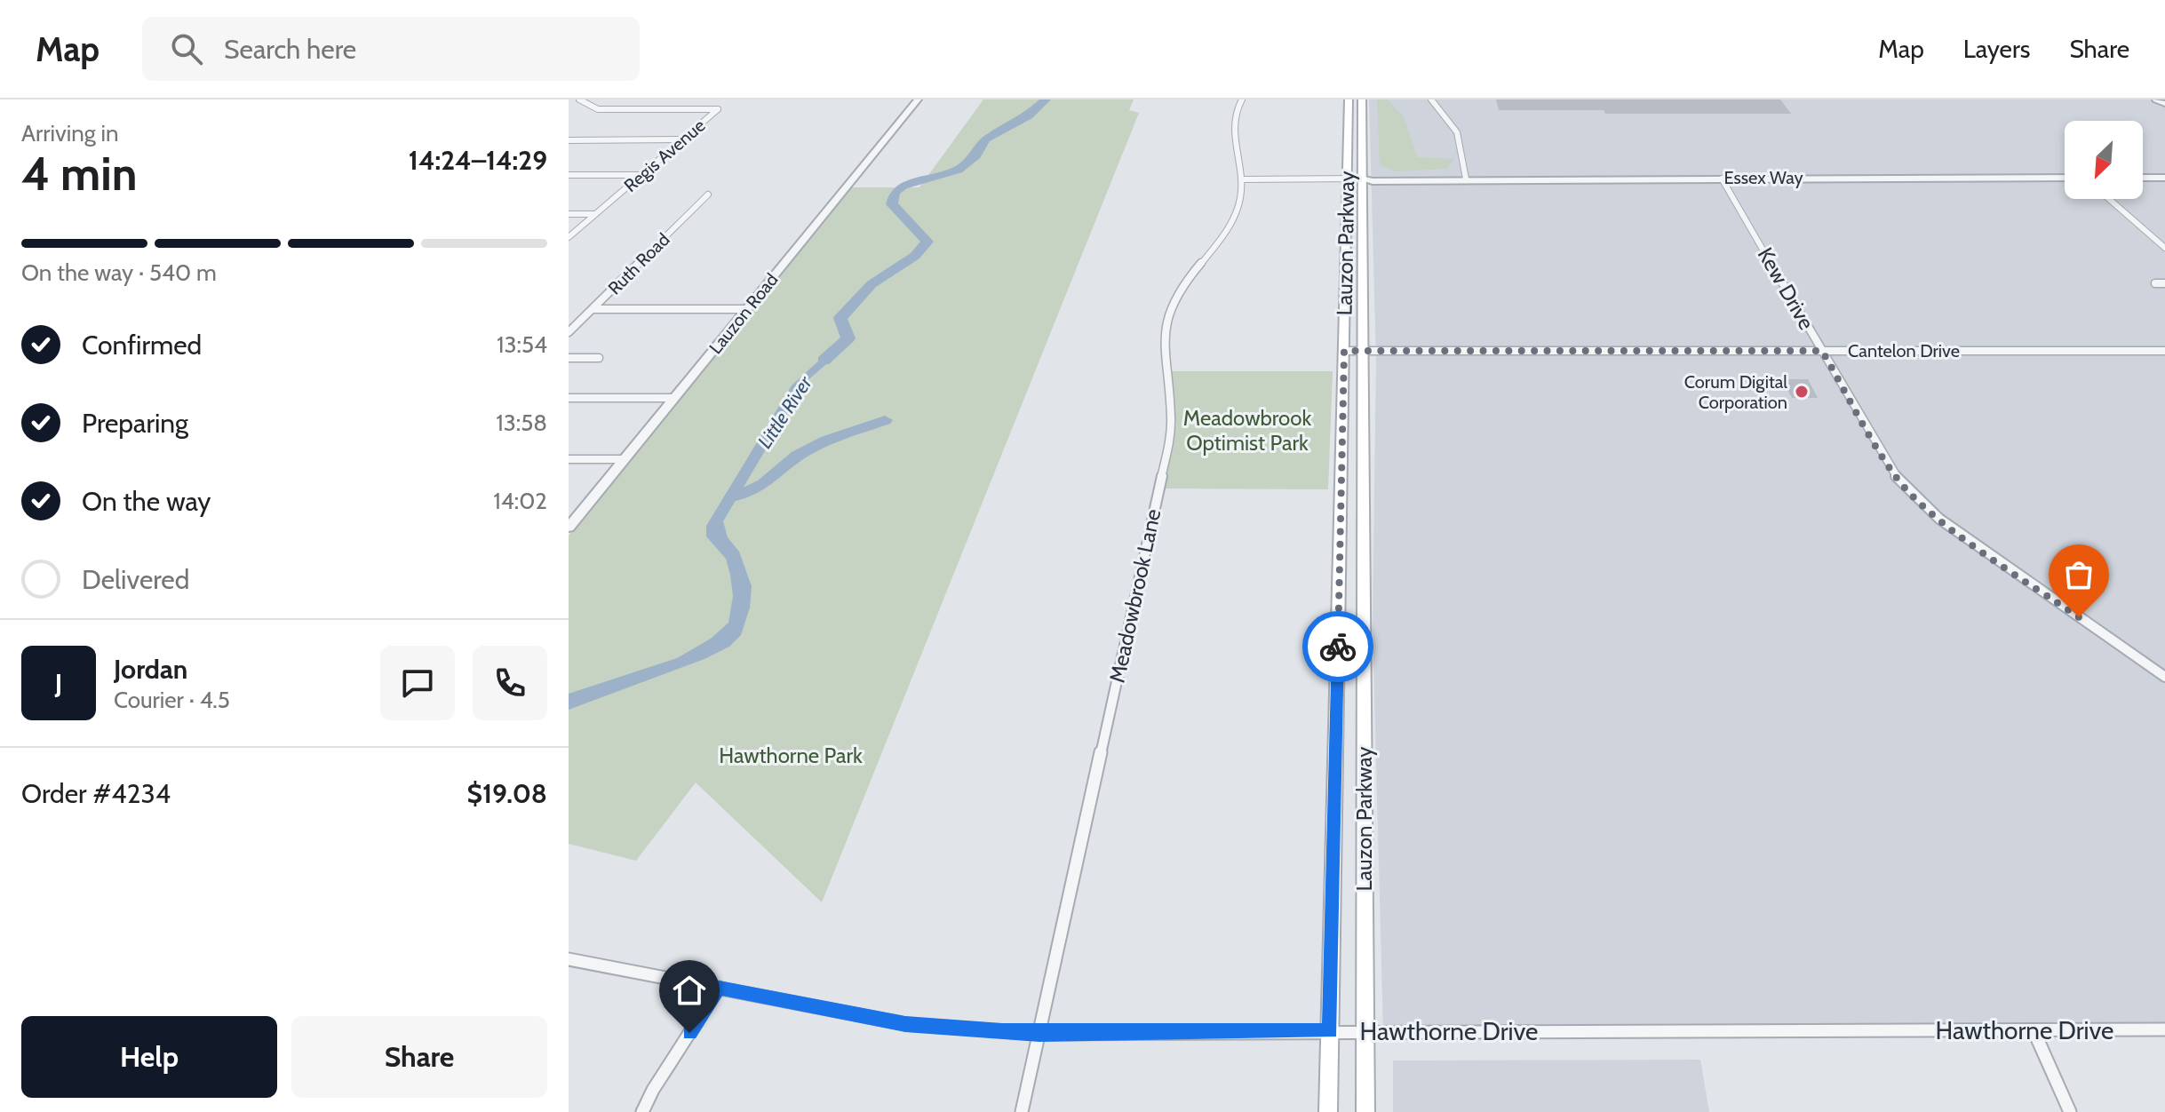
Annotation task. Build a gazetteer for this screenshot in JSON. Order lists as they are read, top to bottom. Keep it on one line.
{"streets":{"main road":["Lauzon Parkway"],"street":["Regis Avenue","Essex Way","Ruth Road","Kew Drive","Lauzon Road","Cantelon Drive","Meadowbrook Lane","Hawthorne Drive"]},"crossings":[["Essex Way","Lauzon Parkway"],["Essex Way","Kew Drive"],["Essex Way","Meadowbrook Lane"],["Lauzon Parkway","Cantelon Drive"],["Lauzon Parkway","Hawthorne Drive"],["Kew Drive","Cantelon Drive"],["Meadowbrook Lane","Hawthorne Drive"]],"water":["Little River"],"parks":["Meadowbrook Optimist Park","Hawthorne Park"],"places":["Corum Digital Corporation"],"north":"bottom left","page":{"header":"Map","search":"Search here","nav":["Map","Layers","Share"],"heading":["4 min","Arriving in","14:24–14:29"],"panel":["Jordan","Courier · 4.5","Order #4234","$19.08"],"bar":"On the way · 540 m","list":[["Confirmed","13:54"],["Preparing","13:58"],["On the way","14:02"],"Delivered"],"round":"J","buttons":["Help","Share"]}}
